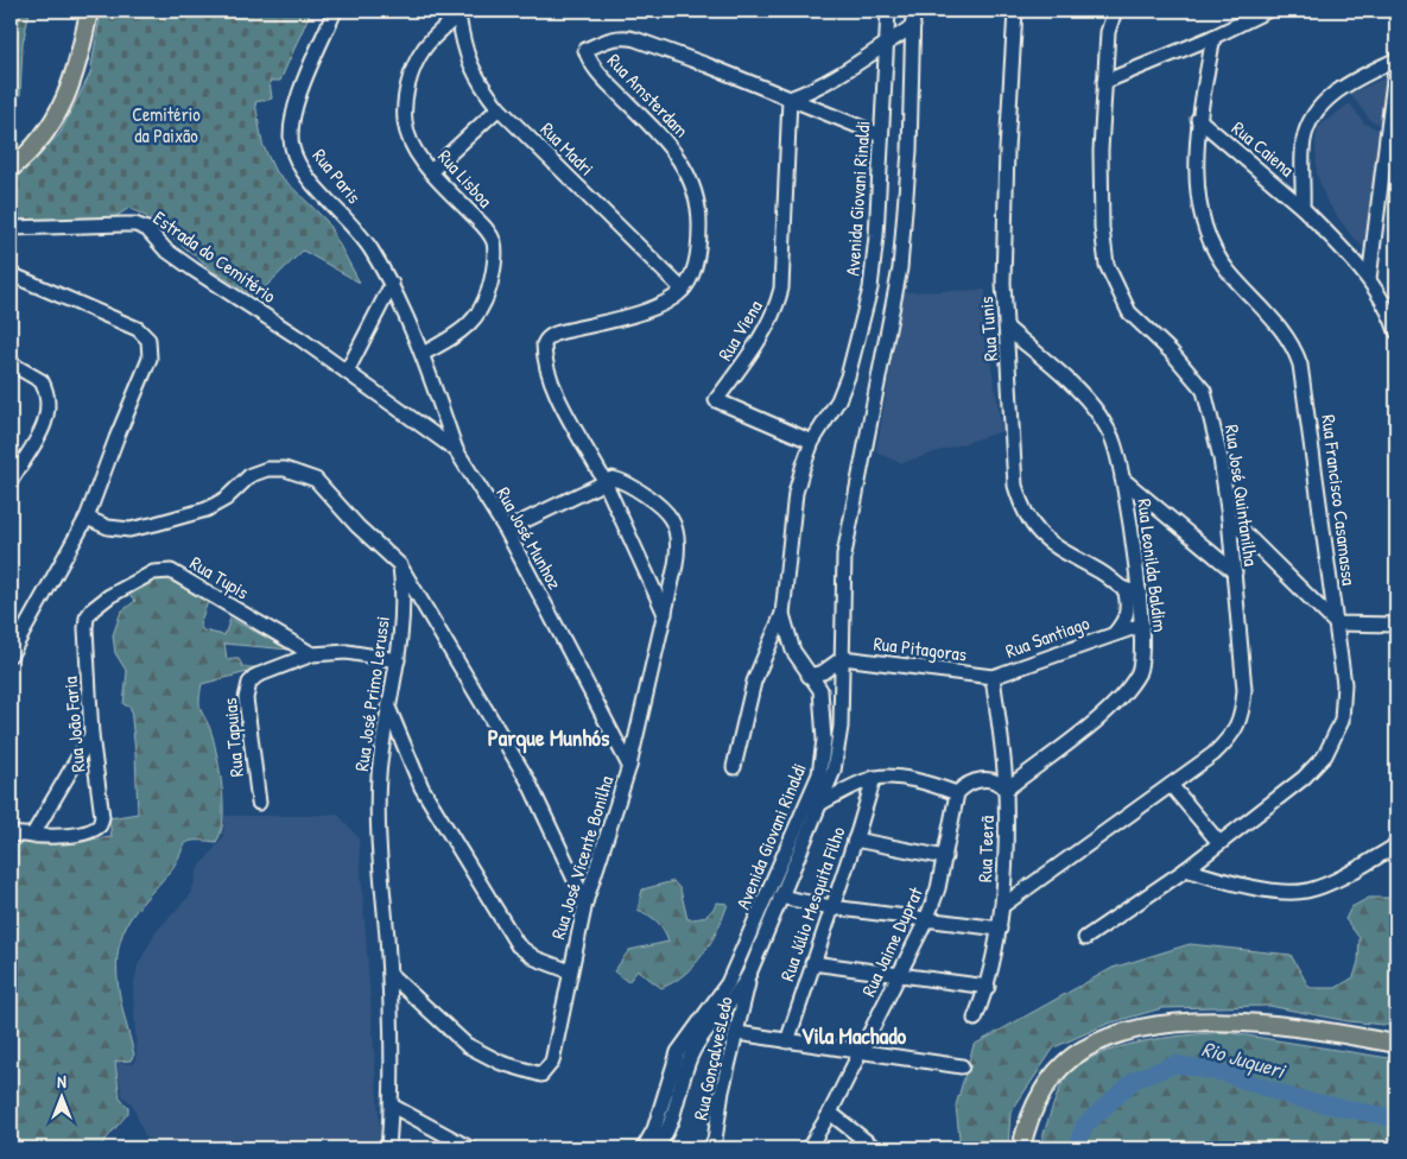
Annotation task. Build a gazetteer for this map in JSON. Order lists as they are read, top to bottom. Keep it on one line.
{"streets":{"street":["Rua Amsterdam","Rua Madri","Rua Caiena","Rua Paris","Rua Lisboa","Avenida Giovani Rinaldi","Estrada do Cemitério","Rua Tunis","Rua Viena","Rua José Quintanilha","Rua Francisco Casamassa","Rua José Munhoz","Rua Leonilda Baldim","Rua Tupis","Rua Santiago","Rua Pitagoras","Rua José Primo Lerussi","Rua João Faria","Rua Tapuias","Rua Teerã","Rua José Vicente Bonilha","Rua Júlio Mesquita Filho","Rua Jaime Duprat","Rua GonçalvesLedo"]},"crossings":[["Rua Amsterdam","Rua Madri"],["Rua Amsterdam","Avenida Giovani Rinaldi"],["Rua Amsterdam","Rua Viena"],["Rua Madri","Rua Lisboa"],["Rua Caiena","Rua Francisco Casamassa"],["Rua Paris","Rua Lisboa"],["Rua Paris","Rua José Munhoz"],["Avenida Giovani Rinaldi","Rua Viena"],["Avenida Giovani Rinaldi","Rua Pitagoras"],["Avenida Giovani Rinaldi","Rua GonçalvesLedo"],["Estrada do Cemitério","Rua José Munhoz"],["Rua Tunis","Rua Leonilda Baldim"],["Rua José Quintanilha","Rua Teerã"],["Rua José Munhoz","Rua José Vicente Bonilha"],["Rua Leonilda Baldim","Rua Teerã"],["Rua Tupis","Rua João Faria"],["Rua Tupis","Rua Tapuias"],["Rua Santiago","Rua Pitagoras"],["Rua Santiago","Rua Teerã"],["Rua Pitagoras","Rua Teerã"],["Rua José Primo Lerussi","Rua Tapuias"],["Rua José Primo Lerussi","Rua José Vicente Bonilha"]],"districts":["Parque Munhós","Vila Machado"],"water":["Rio Juqueri"],"parks":["Cemitério da Paixão"],"north":"top"}
